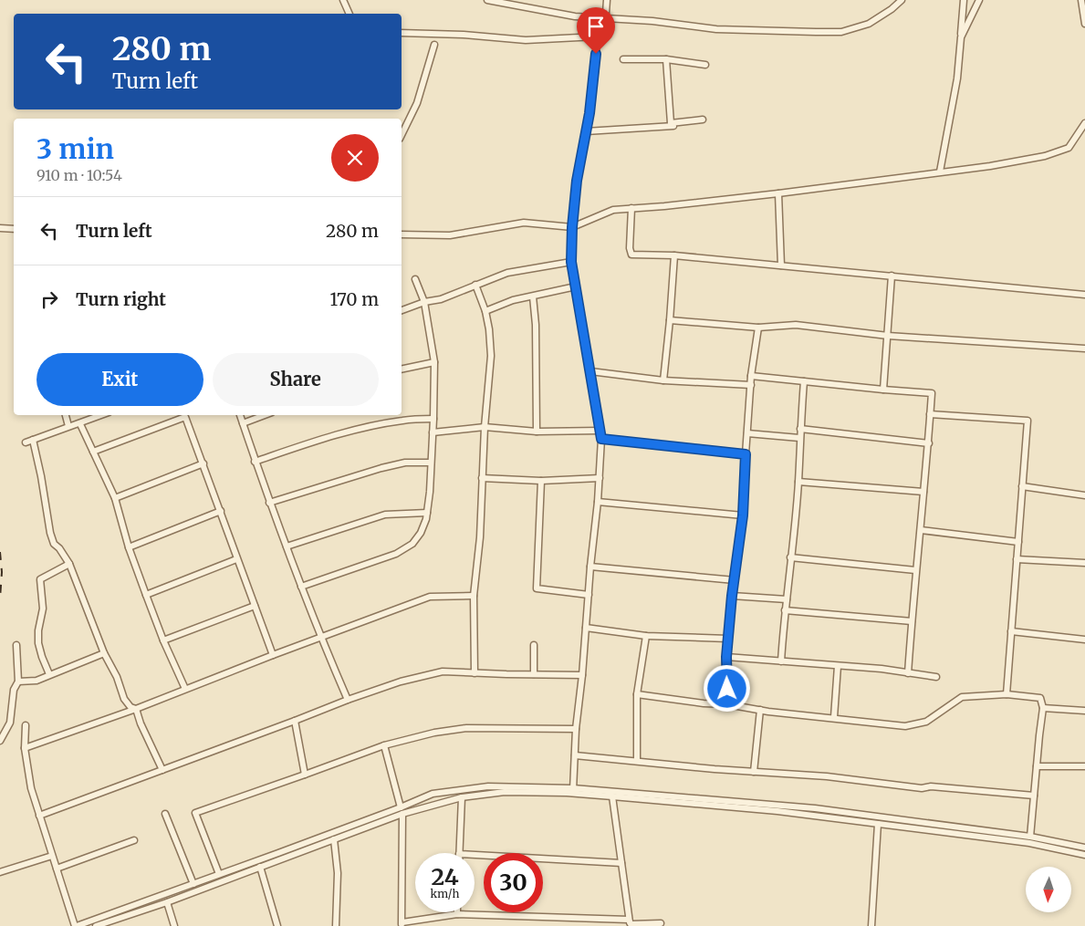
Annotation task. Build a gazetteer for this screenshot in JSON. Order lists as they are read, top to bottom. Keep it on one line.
{"north":"bottom","page":{"turn":["280 m","Turn left"],"heading":["3 min","910 m · 10:54"],"list":[{"name":"Turn left","value":"280 m"},{"name":"Turn right","value":"170 m"}],"buttons":["Exit","Share"],"speed":"24 km/h","limit":"30"}}
